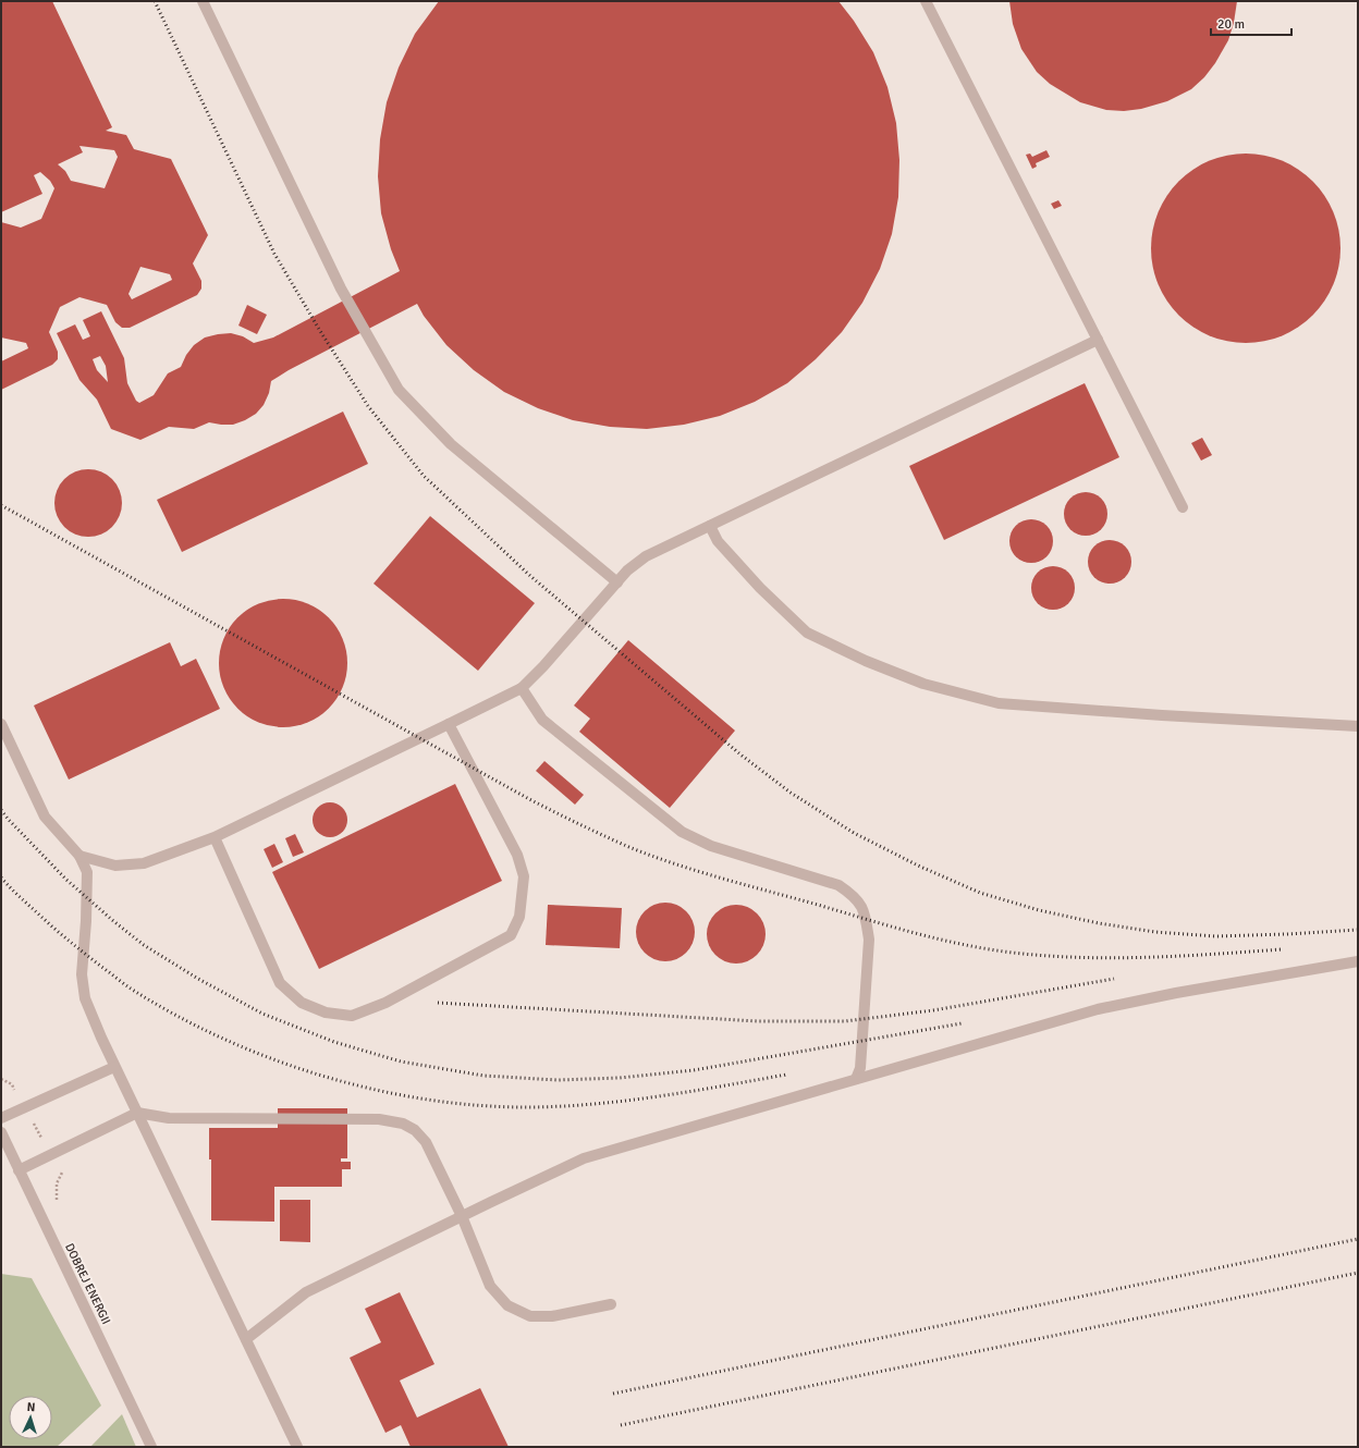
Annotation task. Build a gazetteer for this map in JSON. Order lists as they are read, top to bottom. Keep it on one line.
{"streets":{"street":["DOBREJ ENERGII"]},"scale_bar":"20 m","north":"top"}
